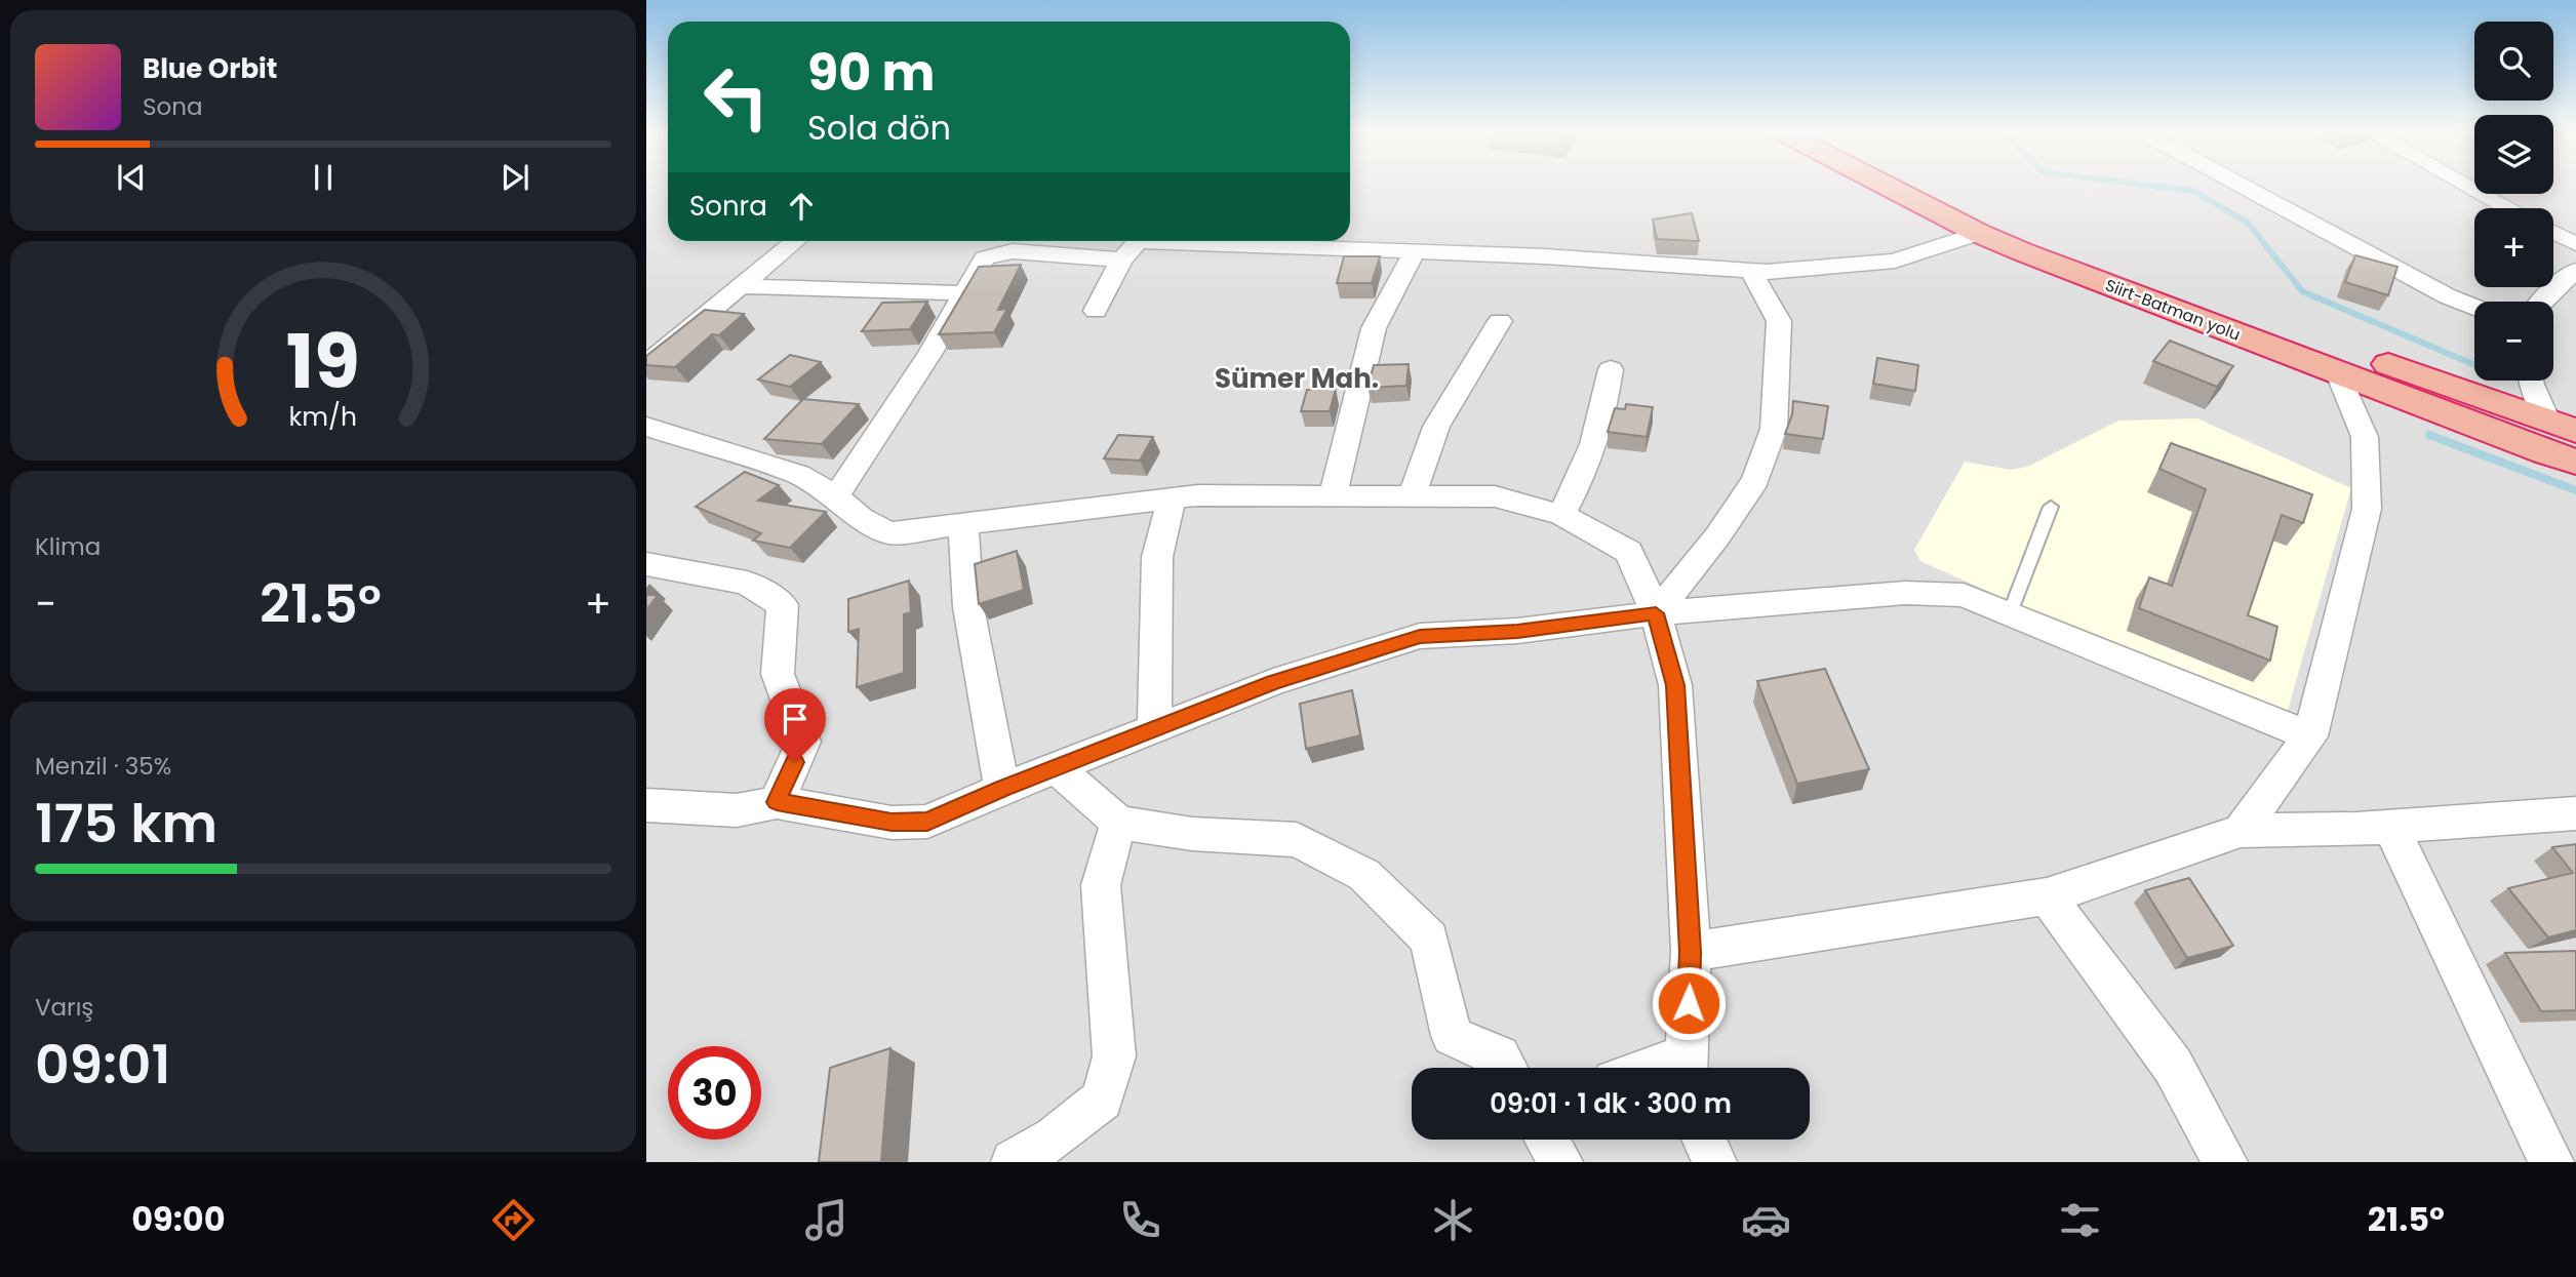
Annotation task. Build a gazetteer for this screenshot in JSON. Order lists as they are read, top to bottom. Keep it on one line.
{"streets":{"highway":["Siirt-Batman yolu"]},"districts":["Sümer Mah."],"page":{"map_buttons":["+","−"],"turn":["90 m","Sola dön"],"song":["Blue Orbit","Sona"],"then":"Sonra","tile":["Klima",["Menzil · 35%","175 km"],["Varış","09:01"]],"heat":["−","21.5°","+"],"limit":"30","trip":"09:01 · 1 dk · 300 m","tabs":["09:00","21.5°"],"gauge":["19","km/h"]}}
